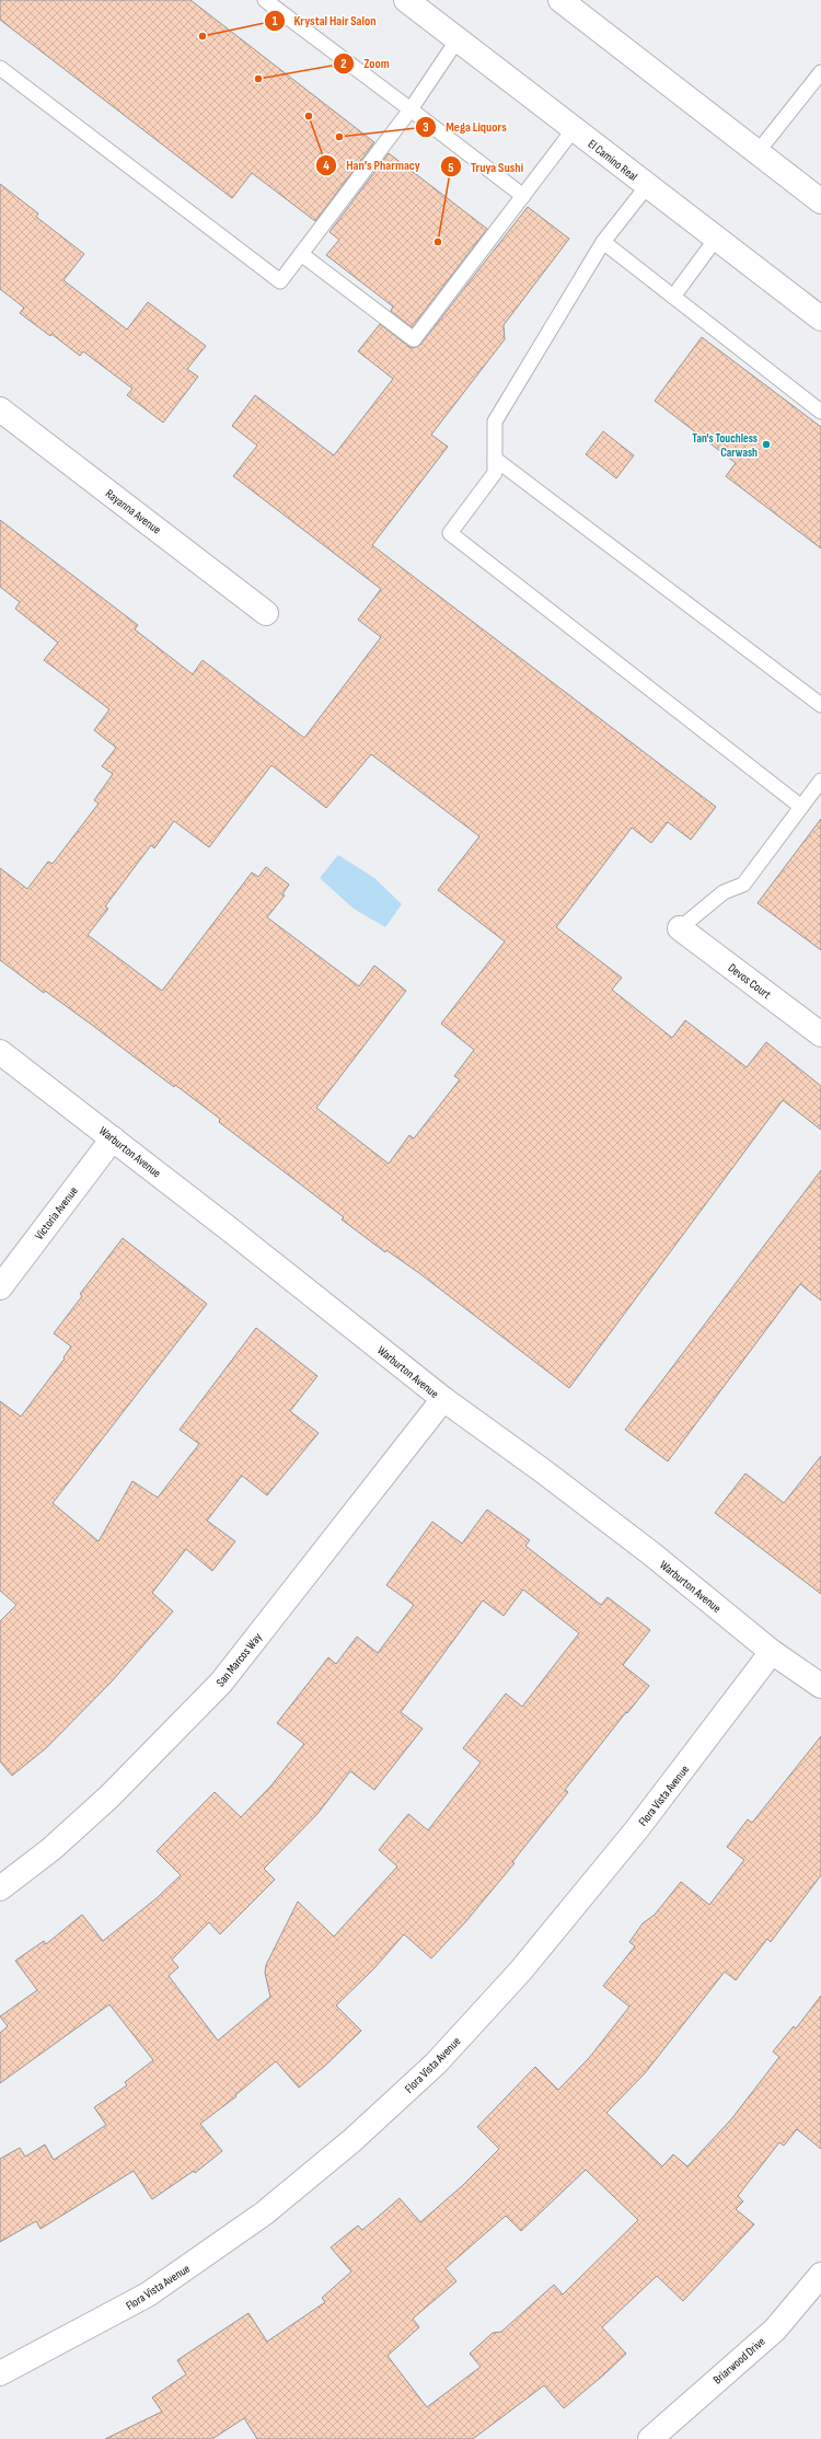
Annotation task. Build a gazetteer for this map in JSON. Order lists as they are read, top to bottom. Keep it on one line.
{"streets":{"street":["El Camino Real","Rayanna Avenue","Devos Court","Warburton Avenue","Victoria Avenue","San Marcos Way","Flora Vista Avenue","Briarwood Drive"]},"crossings":[["Warburton Avenue","Victoria Avenue"],["Warburton Avenue","San Marcos Way"],["Warburton Avenue","Flora Vista Avenue"]],"places":["Krystal Hair Salon","Zoom","Han’s Pharmacy","Mega Liquors","Truya Sushi","Tan's Touchless Carwash"]}
